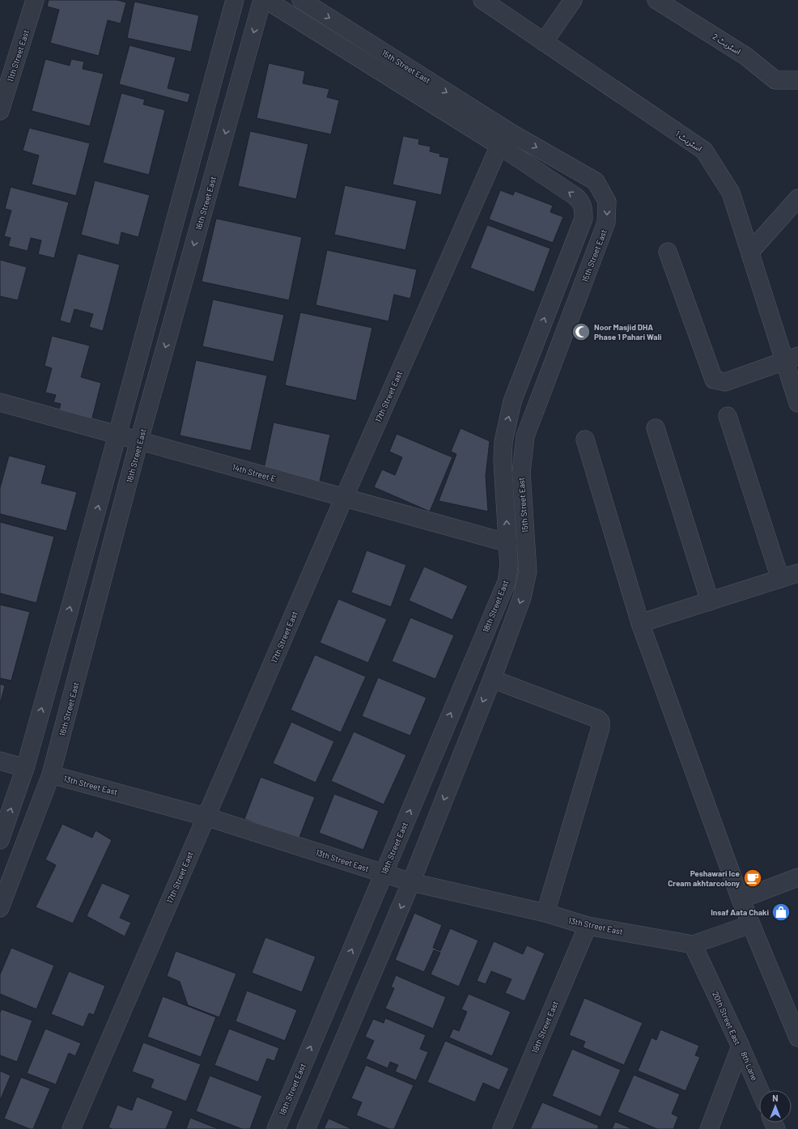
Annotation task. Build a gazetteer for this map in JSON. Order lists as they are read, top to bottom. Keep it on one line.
{"streets":{"street":["اسٹریٹ 2","11th Street East","15th Street East","اسٹریٹ 1","16th Street East","17th Street East","14th Street E","18th Street East","13th Street East","20th Street East","19th Street East","8th Lane"]},"crossings":[["16th Street East","14th Street E"],["16th Street East","13th Street East"],["17th Street East","14th Street E"],["17th Street East","13th Street East"],["14th Street E","18th Street East"],["18th Street East","13th Street East"],["13th Street East","20th Street East"],["13th Street East","19th Street East"],["20th Street East","8th Lane"]],"places":{"mosque":["Noor Masjid DHA Phase 1 Pahari Wali"],"cafe":["Peshawari Ice Cream akhtarcolony"],"shop":["Insaf Aata Chaki"]},"north":"top"}
